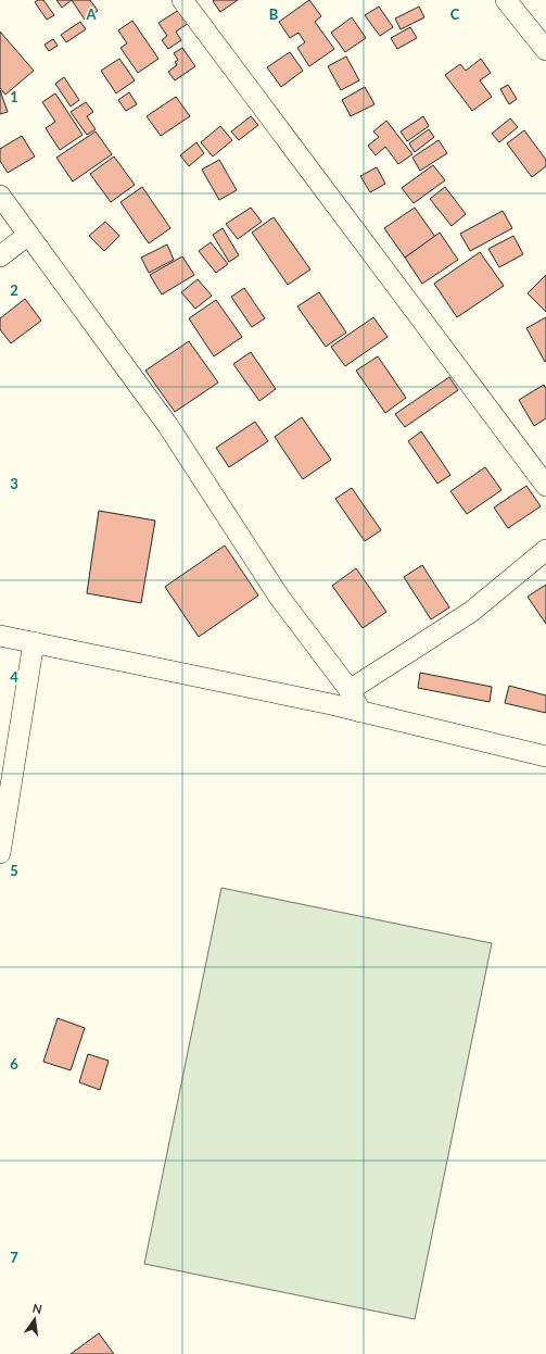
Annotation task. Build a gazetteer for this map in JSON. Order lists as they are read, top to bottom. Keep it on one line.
{"north":"top","grid":{"columns":["A","B","C"],"rows":["1","2","3","4","5","6","7"]}}
